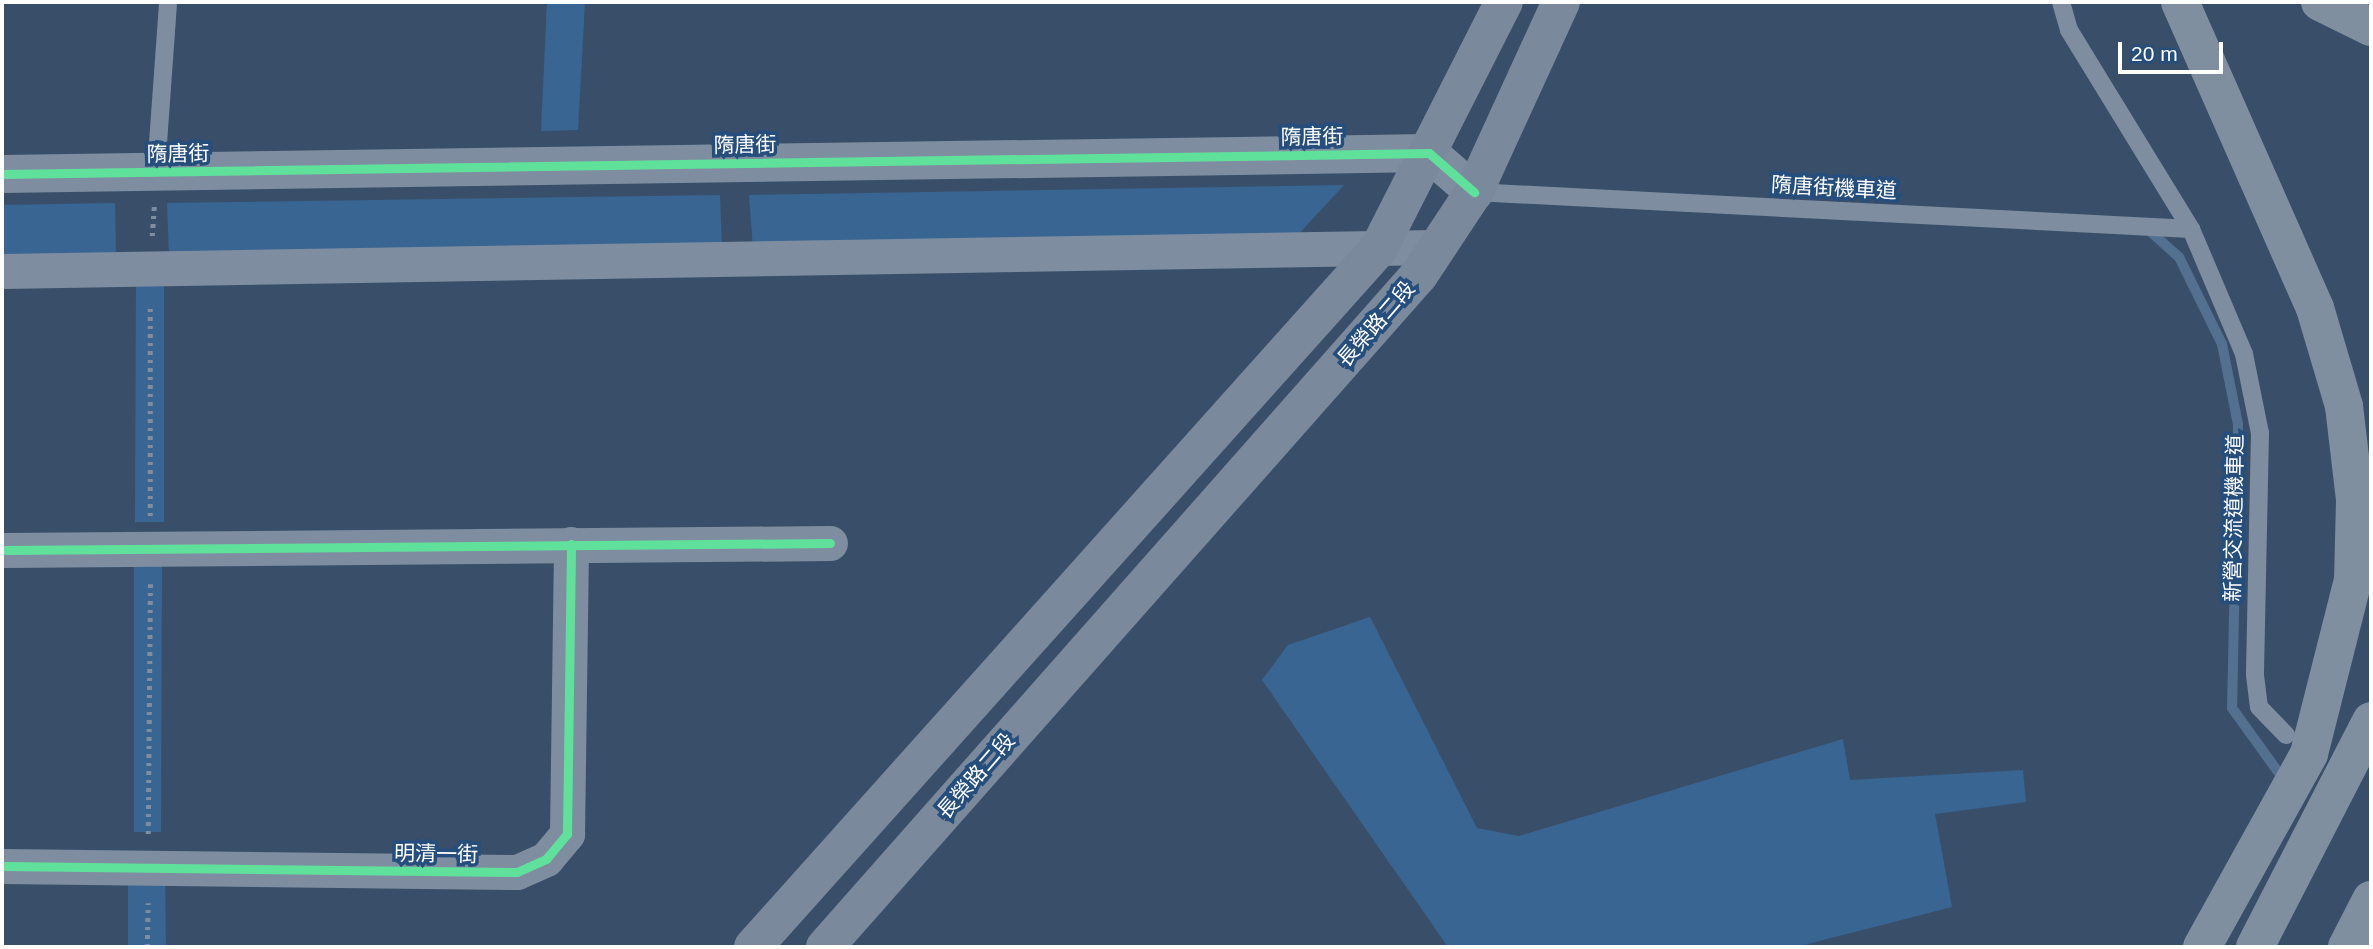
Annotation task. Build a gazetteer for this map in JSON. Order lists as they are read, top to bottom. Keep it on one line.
{"streets":{"main road":["長榮路二段"],"street":["隋唐街","明清一街"],"lane":["隋唐街機車道","新營交流道機車道"]},"crossings":[["隋唐街機車道","長榮路二段"],["隋唐街機車道","新營交流道機車道"]],"scale_bar":"20 m"}
